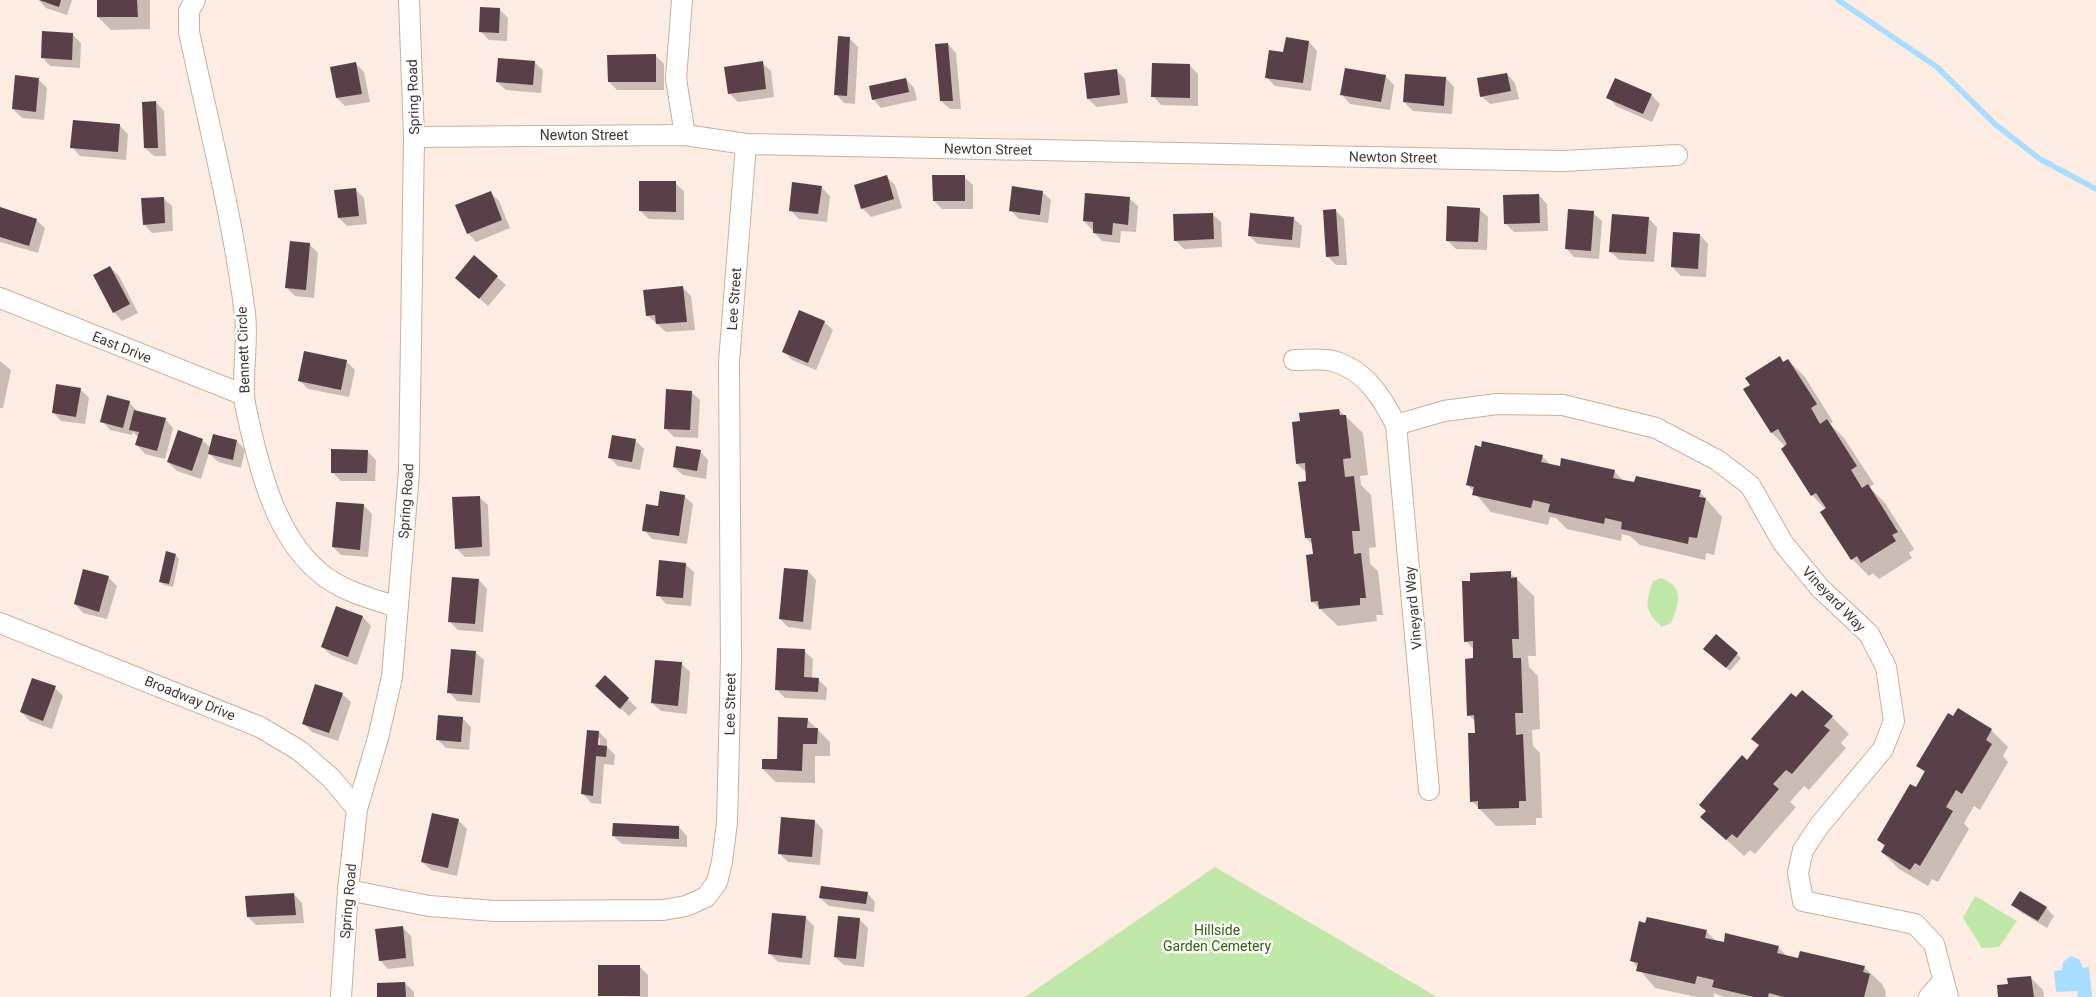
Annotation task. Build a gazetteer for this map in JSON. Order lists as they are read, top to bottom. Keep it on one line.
{"streets":{"street":["Spring Road","Newton Street","Lee Street","East Drive","Bennett Circle","Vineyard Way","Broadway Drive"]},"crossings":[["Spring Road","Newton Street"],["Spring Road","Lee Street"],["Spring Road","Bennett Circle"],["Spring Road","Broadway Drive"],["Newton Street","Lee Street"],["East Drive","Bennett Circle"]],"parks":["Hillside Garden Cemetery"]}
